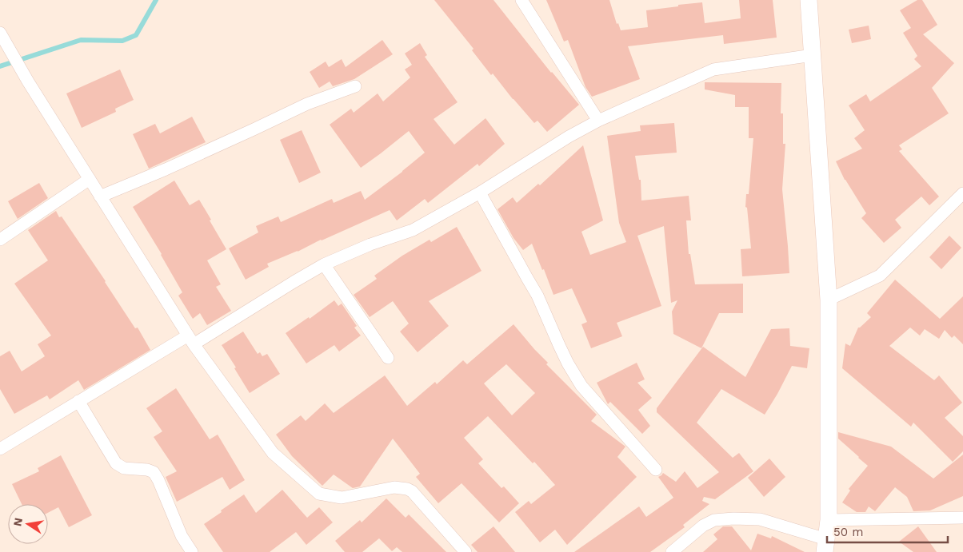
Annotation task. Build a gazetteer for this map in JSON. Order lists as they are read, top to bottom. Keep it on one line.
{"scale_bar":"50 m","north":"left"}
